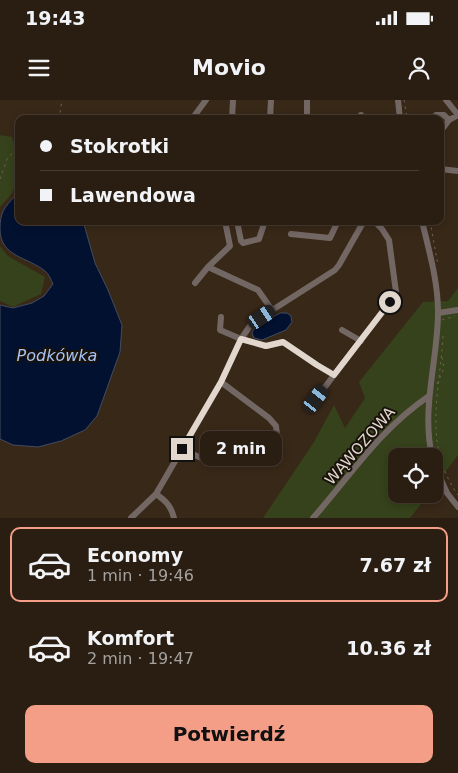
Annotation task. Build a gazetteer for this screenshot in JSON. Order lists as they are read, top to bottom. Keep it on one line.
{"streets":{"street":["WĄWOZOWA"]},"water":["Podkówka"],"page":{"status":"19:43","header":"Movio","banner":["Stokrotki","Lawendowa"],"bubble":"2 min","list":[{"name":"Economy","note":"1 min · 19:46","value":"7.67 zł"},{"name":"Komfort","note":"2 min · 19:47","value":"10.36 zł"}],"buttons":"Potwierdź"}}
